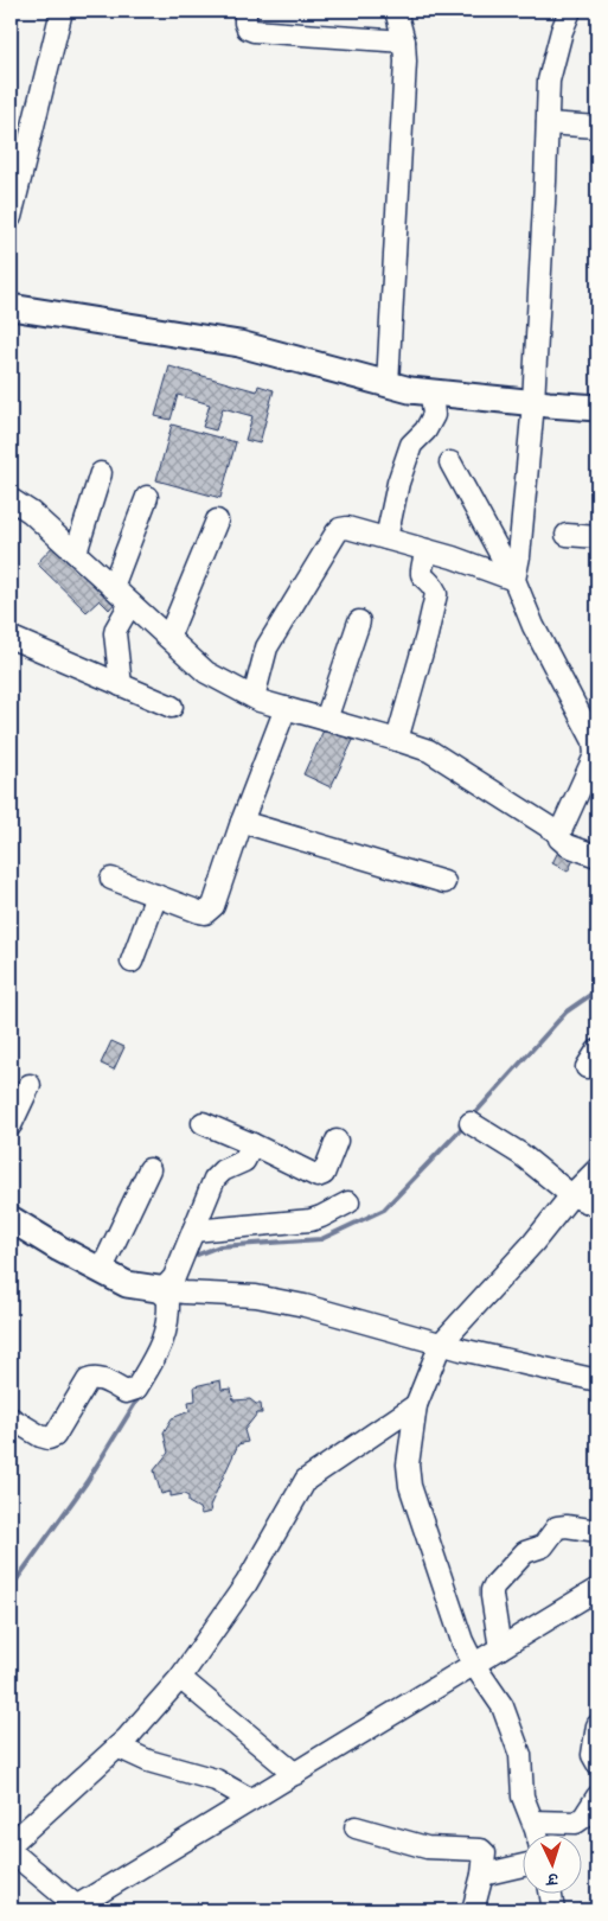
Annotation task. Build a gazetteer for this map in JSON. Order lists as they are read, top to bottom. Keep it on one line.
{"north":"bottom"}
